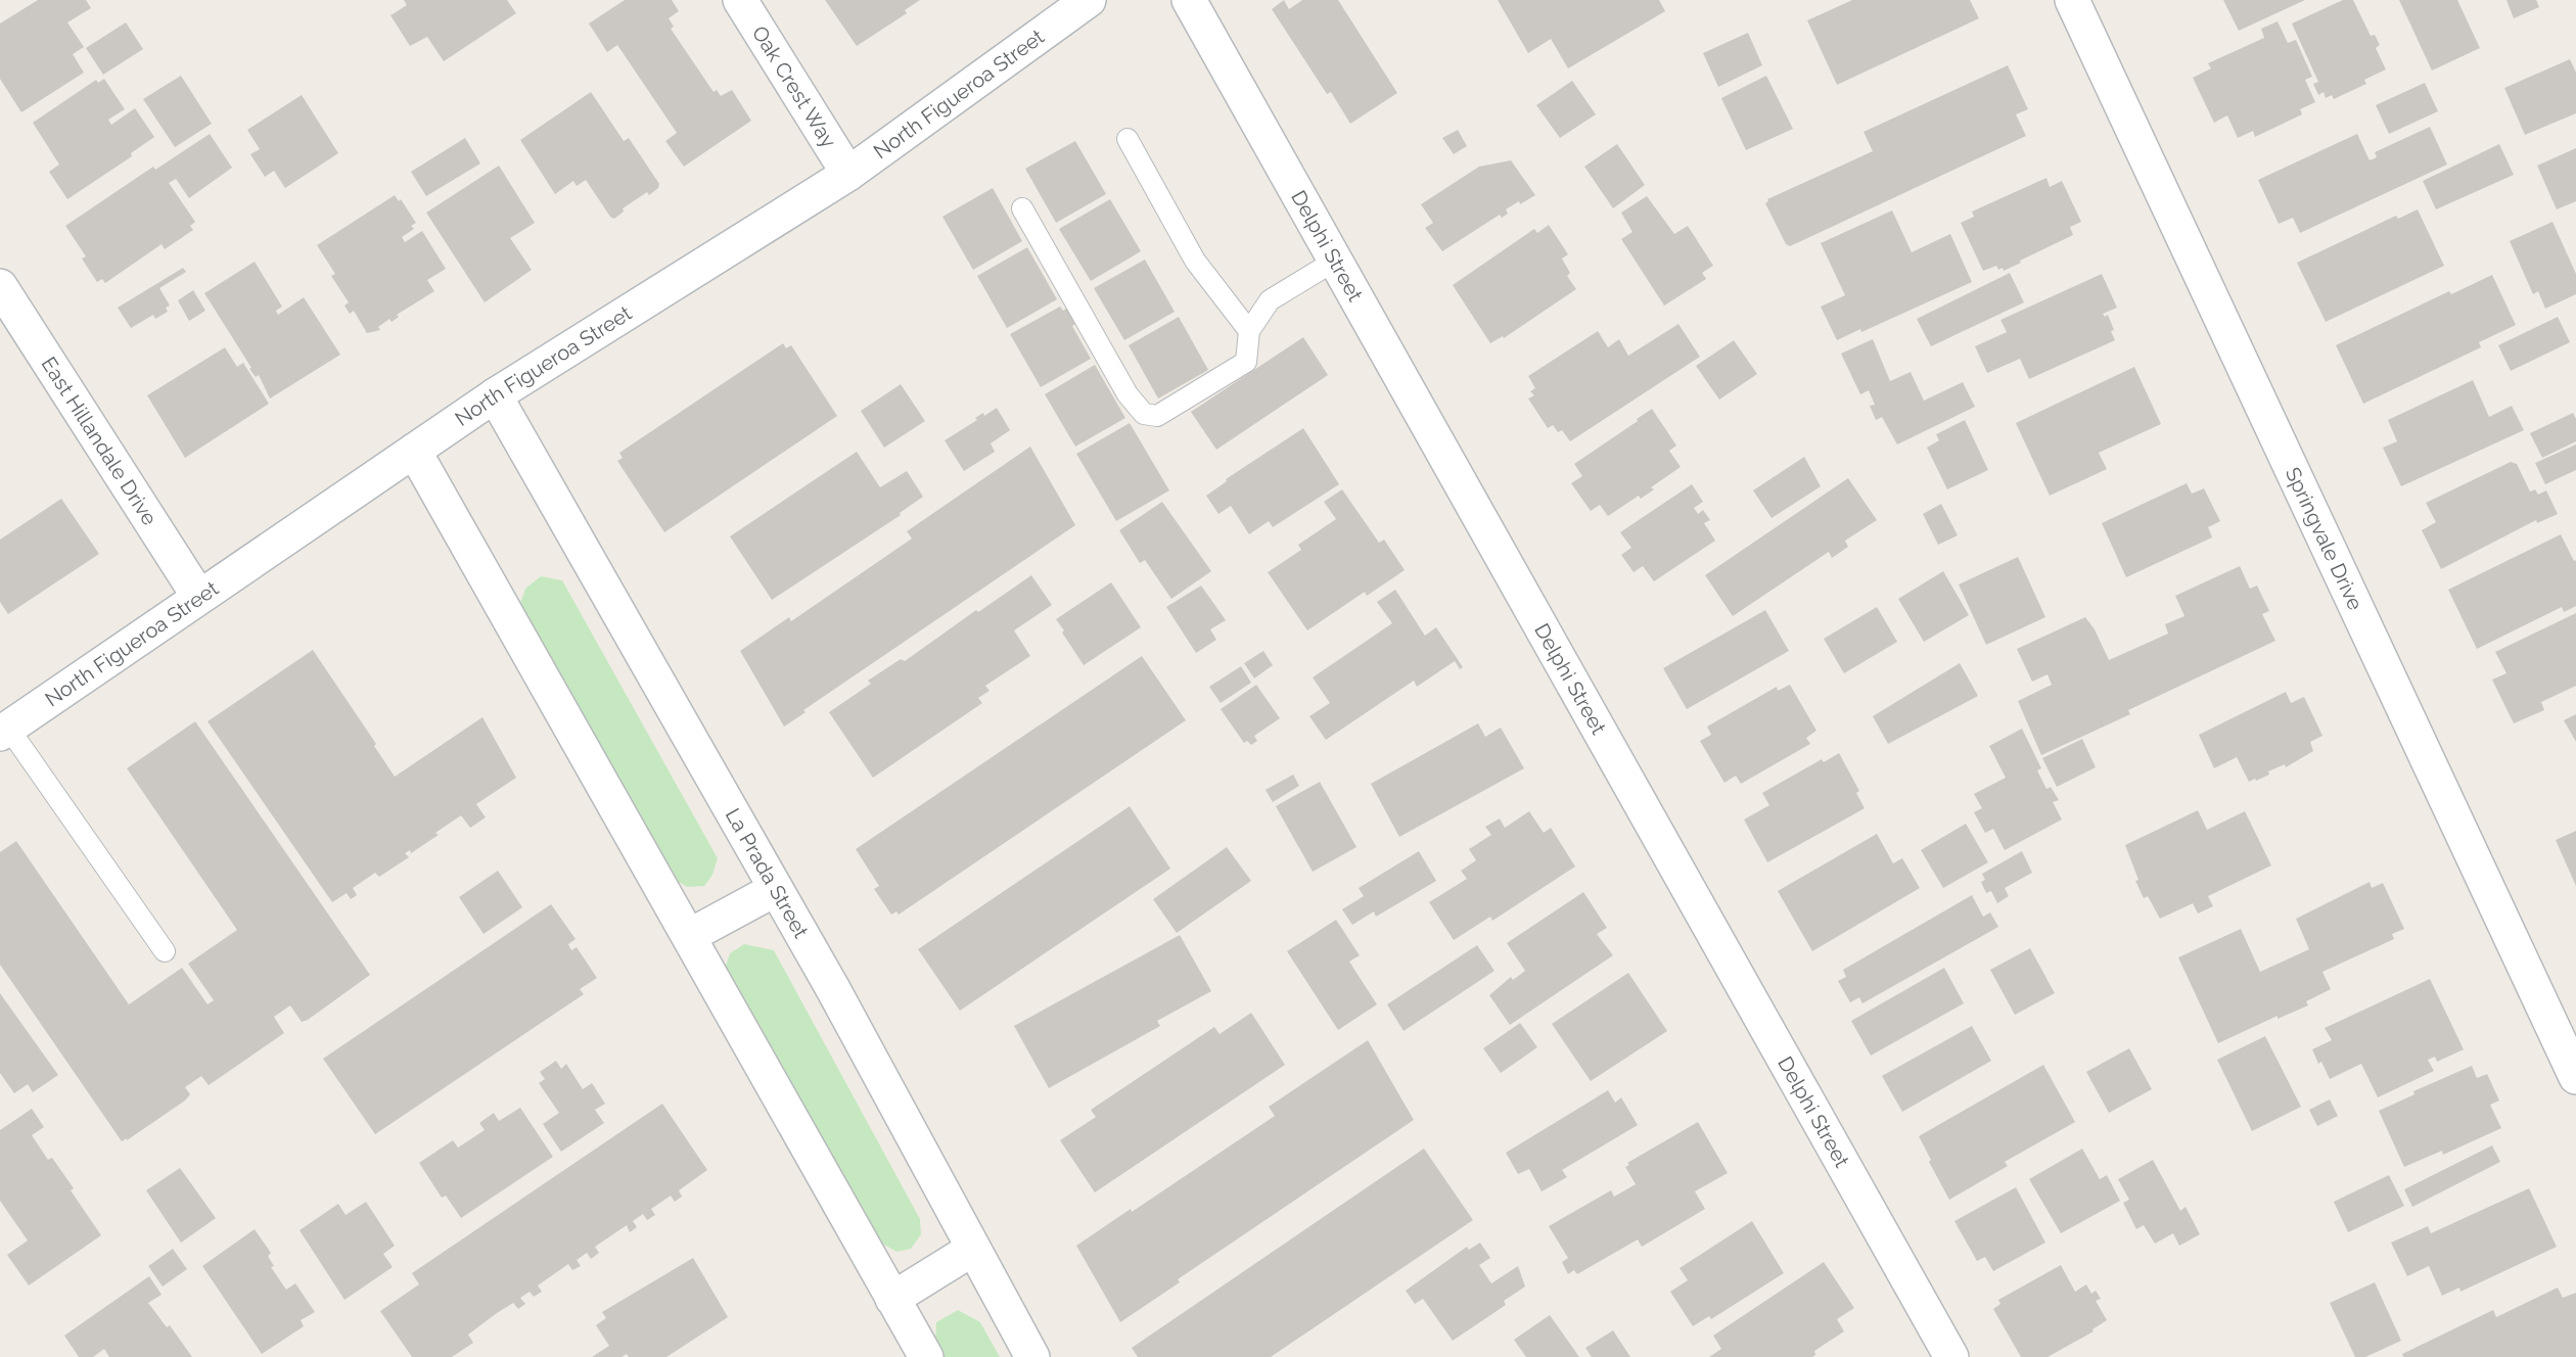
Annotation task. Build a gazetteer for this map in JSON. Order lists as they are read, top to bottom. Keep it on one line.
{"streets":{"street":["Oak Crest Way","North Figueroa Street","Delphi Street","East Hillandale Drive","Springvale Drive","La Prada Street"]},"crossings":[["Oak Crest Way","North Figueroa Street"],["North Figueroa Street","East Hillandale Drive"],["North Figueroa Street","La Prada Street"]]}
